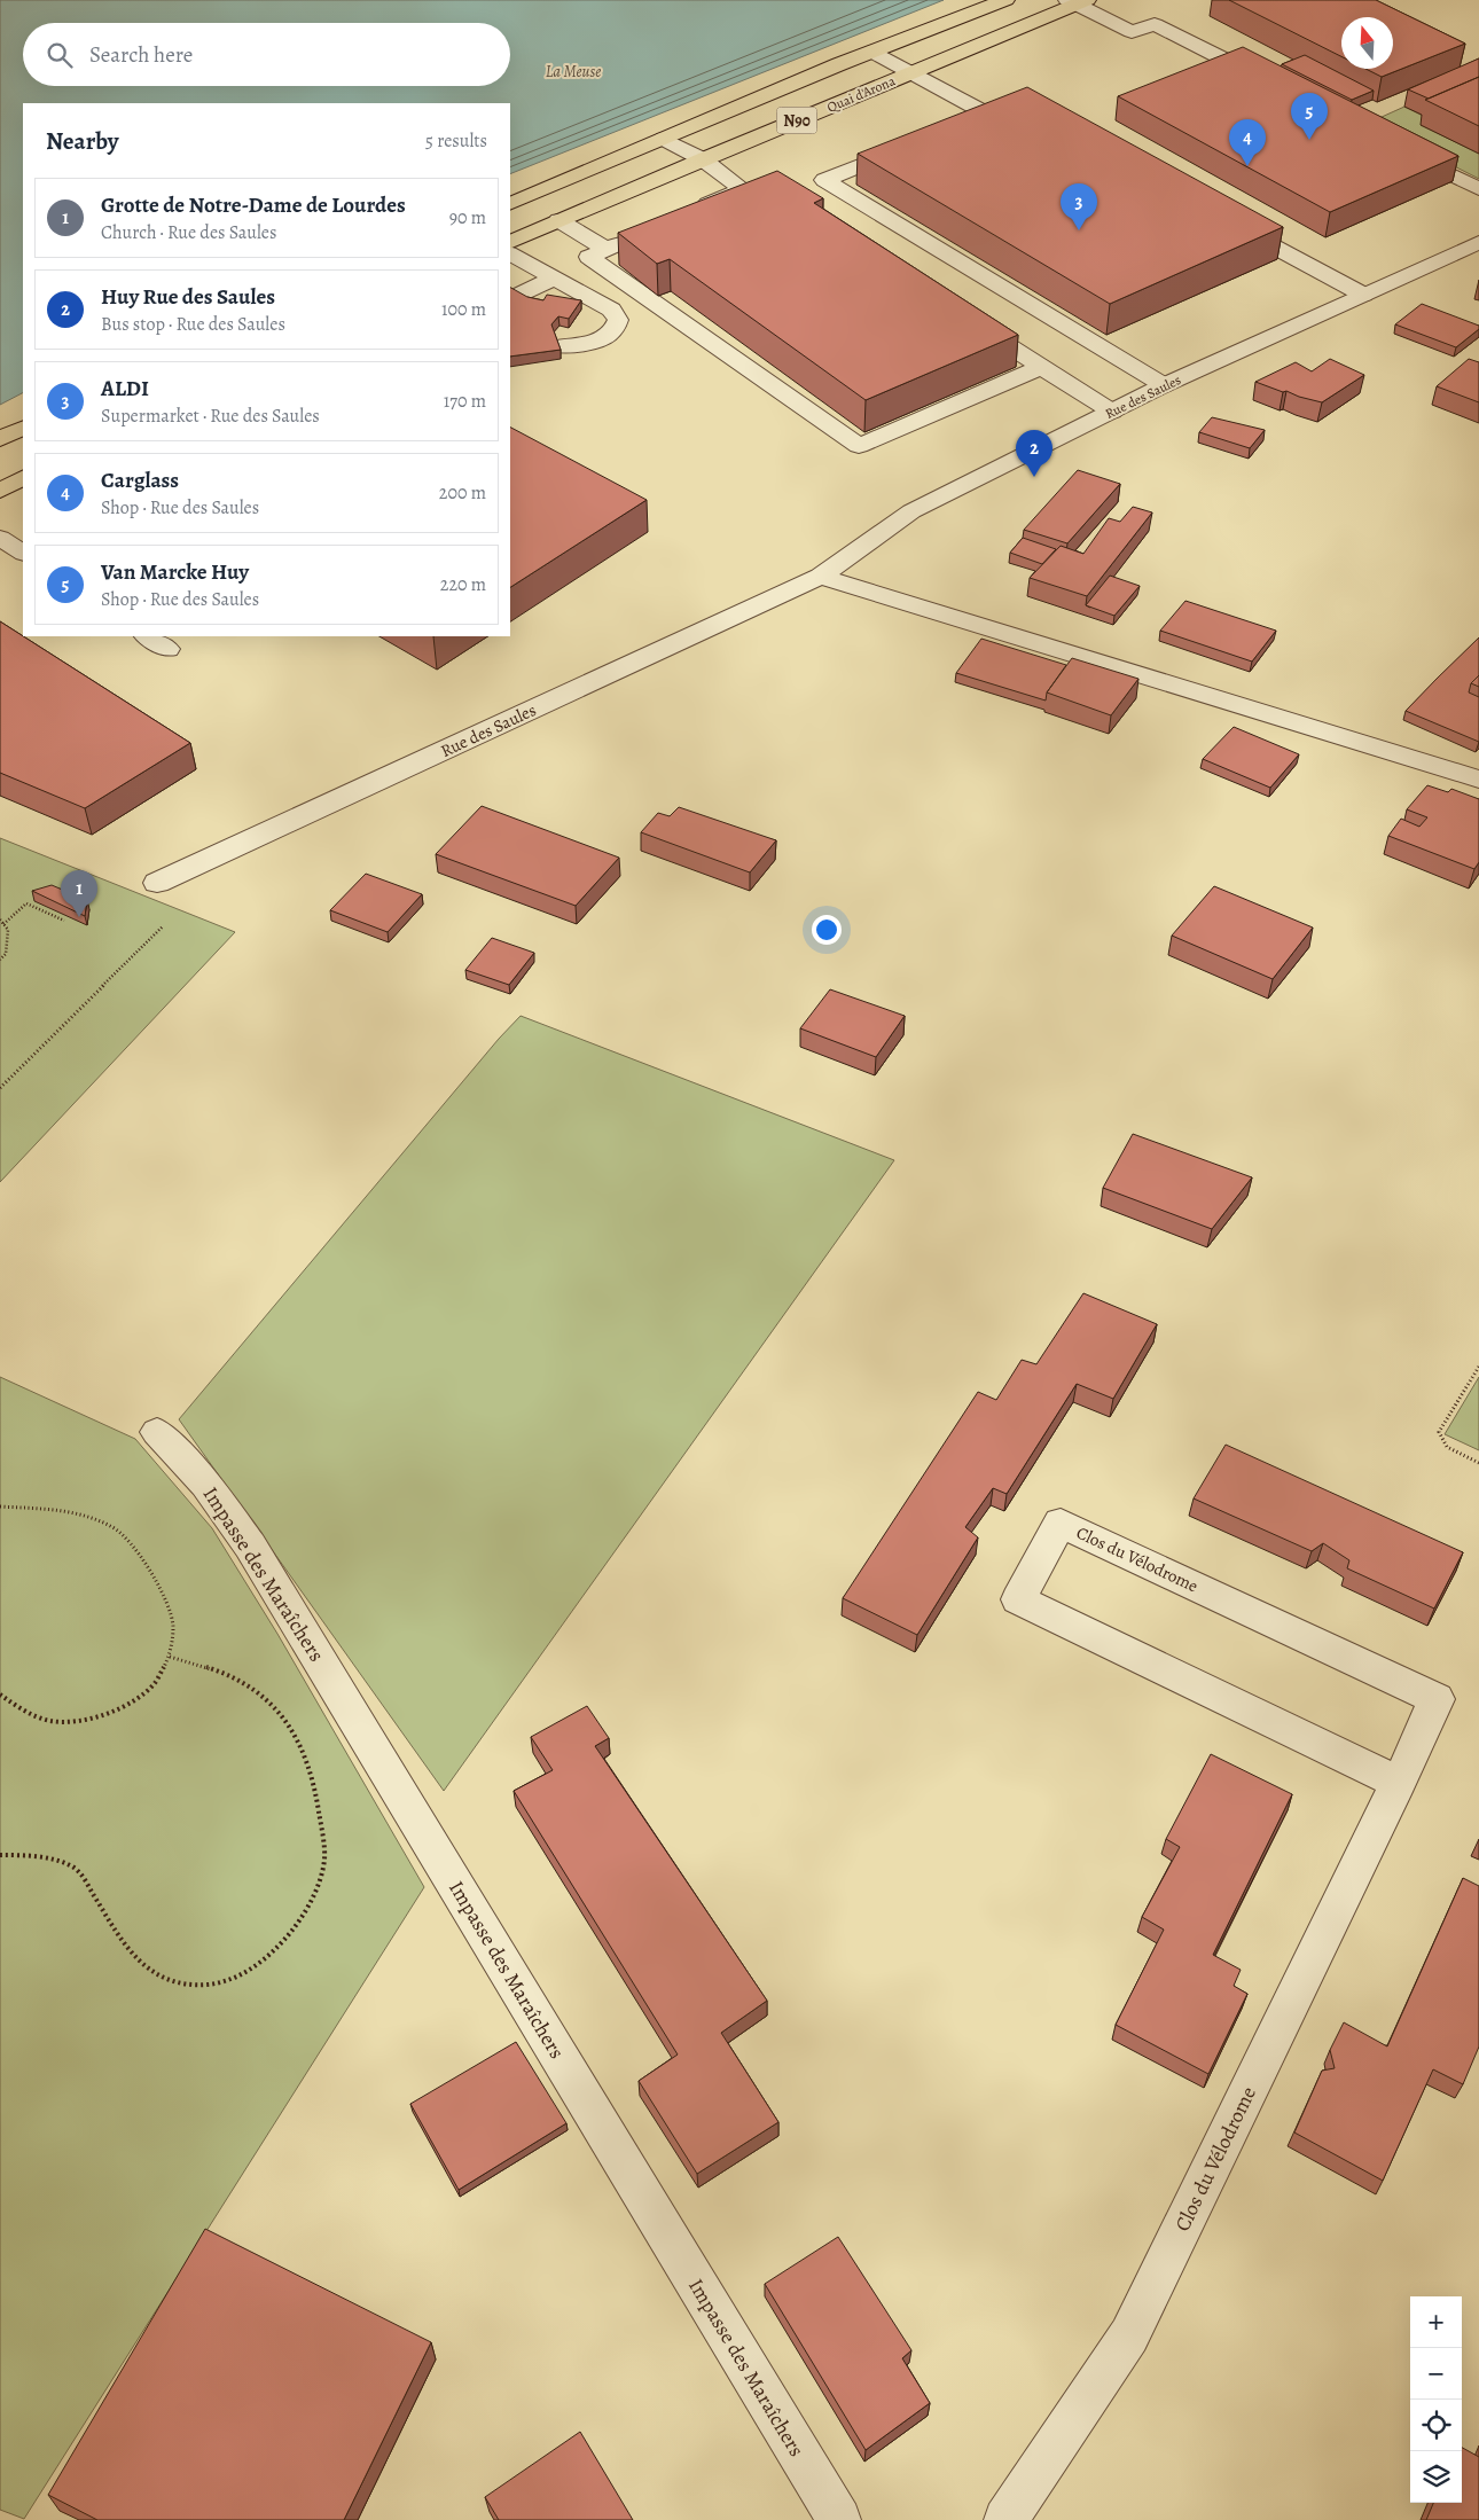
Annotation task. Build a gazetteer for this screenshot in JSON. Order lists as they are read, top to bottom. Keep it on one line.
{"streets":{"main road":["Quai d'Arona","N90"],"street":["Rue des Saules","Clos du Vélodrome","Impasse des Maraîchers"]},"water":["La Meuse"],"north":"top","page":{"search":"Search here","pins":["5","4","3","2","1"],"heading":["Nearby","5 results"],"list":[{"mark":"1","name":"Grotte de Notre-Dame de Lourdes","note":"Church · Rue des Saules","value":"90 m"},{"mark":"2","name":"Huy Rue des Saules","note":"Bus stop · Rue des Saules","value":"100 m"},{"mark":"3","name":"ALDI","note":"Supermarket · Rue des Saules","value":"170 m"},{"mark":"4","name":"Carglass","note":"Shop · Rue des Saules","value":"200 m"},{"mark":"5","name":"Van Marcke Huy","note":"Shop · Rue des Saules","value":"220 m"}],"map_buttons":["+","−"]}}
